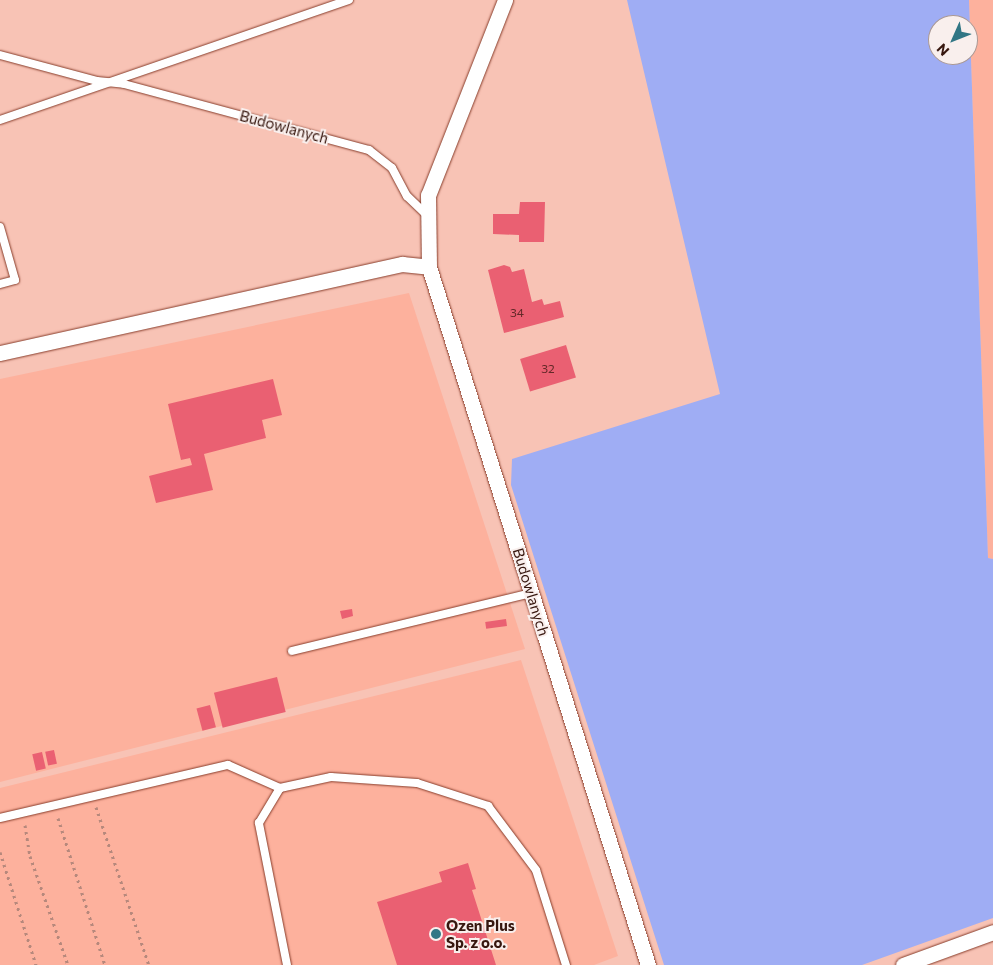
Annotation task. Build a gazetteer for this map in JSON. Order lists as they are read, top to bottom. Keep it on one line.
{"streets":{"street":["Budowlanych"]},"places":["Ozen Plus Sp. z o.o."],"house_numbers":["34","32"],"north":"bottom left"}
